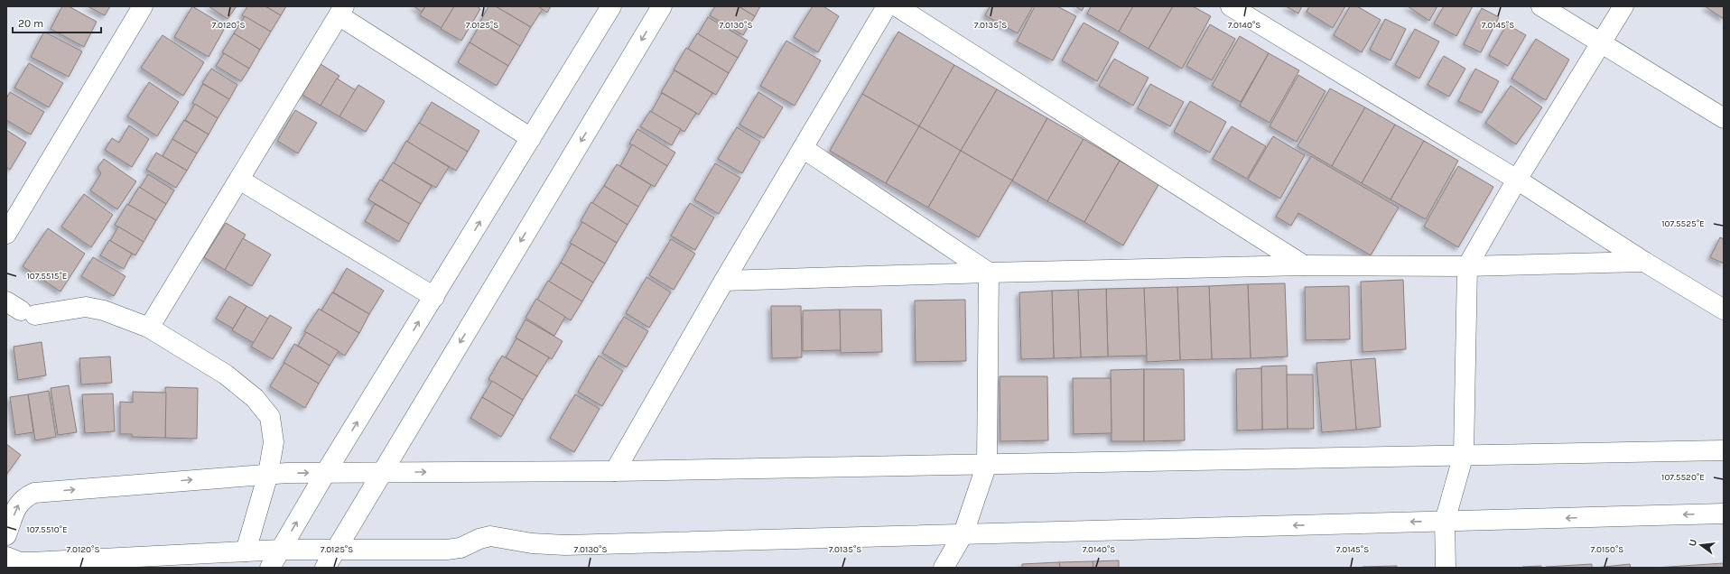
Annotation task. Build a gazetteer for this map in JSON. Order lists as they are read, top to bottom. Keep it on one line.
{"scale_bar":"20 m","north":"left","coordinates":["7.0120°S","7.0125°S","7.0130°S","7.0135°S","7.0140°S","7.0145°S","107.5525°E","107.5515°E","107.5520°E","107.5510°E","7.0150°S"]}
